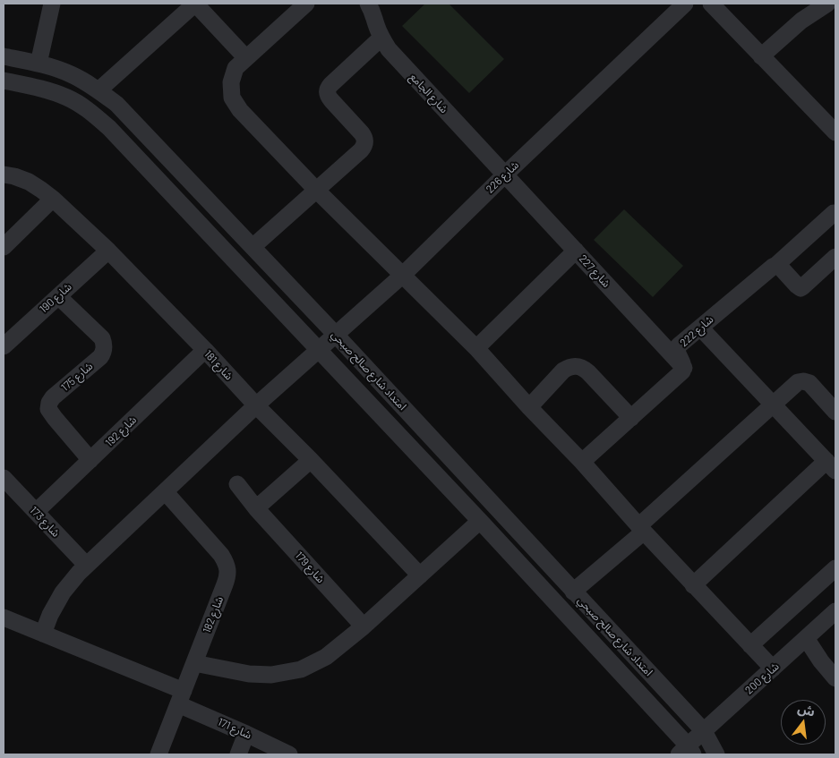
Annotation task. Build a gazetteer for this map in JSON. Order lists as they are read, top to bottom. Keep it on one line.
{"streets":{"street":["شارع الجامع","شارع 226","شارع 227","شارع 190","شارع 222","شارع 181","امتداد شارع صالح صبحي","شارع 175","شارع 192","شارع 173","شارع 179","شارع 182","شارع 200","شارع 171"]},"crossings":[["شارع الجامع","شارع 226"],["شارع الجامع","شارع 227"],["شارع 226","شارع 227"],["شارع 226","شارع 181"],["شارع 226","امتداد شارع صالح صبحي"],["شارع 226","شارع 173"],["شارع 226","شارع 182"],["شارع 226","شارع 171"],["شارع 227","شارع 222"],["شارع 190","شارع 181"],["شارع 190","شارع 175"],["شارع 181","شارع 192"],["امتداد شارع صالح صبحي","شارع 200"],["شارع 175","شارع 192"],["شارع 192","شارع 173"],["شارع 182","شارع 171"]],"north":"top"}
